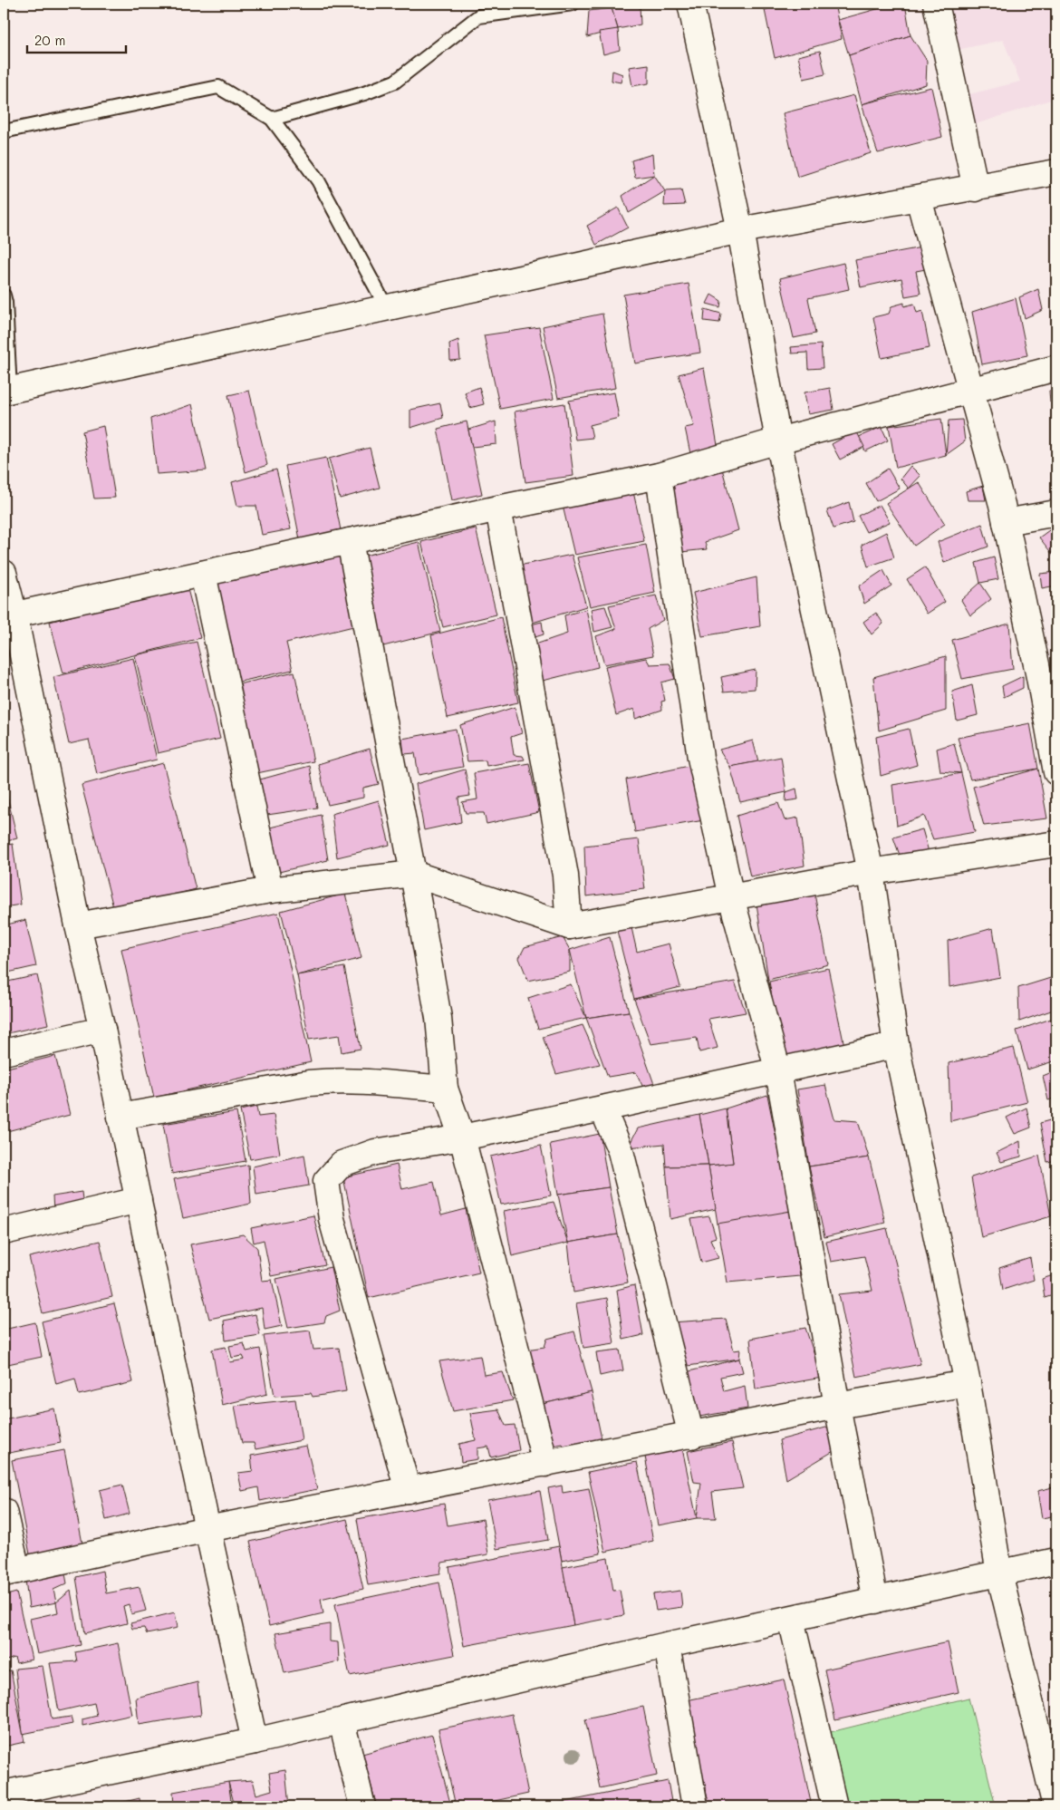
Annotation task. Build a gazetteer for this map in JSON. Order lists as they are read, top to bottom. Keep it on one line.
{"scale_bar":"20 m"}
